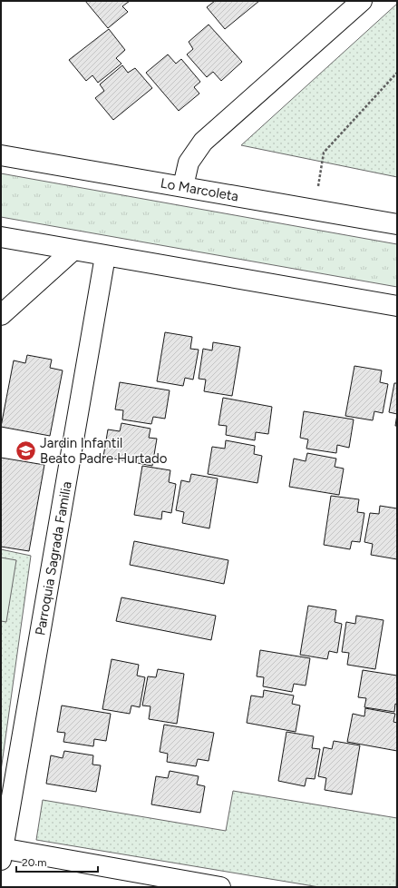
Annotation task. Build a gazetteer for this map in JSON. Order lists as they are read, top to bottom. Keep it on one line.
{"streets":{"street":["Lo Marcoleta","Parroquia Sagrada Familia"]},"places":{"school or university":["Jardin Infantil Beato Padre Hurtado"]},"scale_bar":"20 m"}
